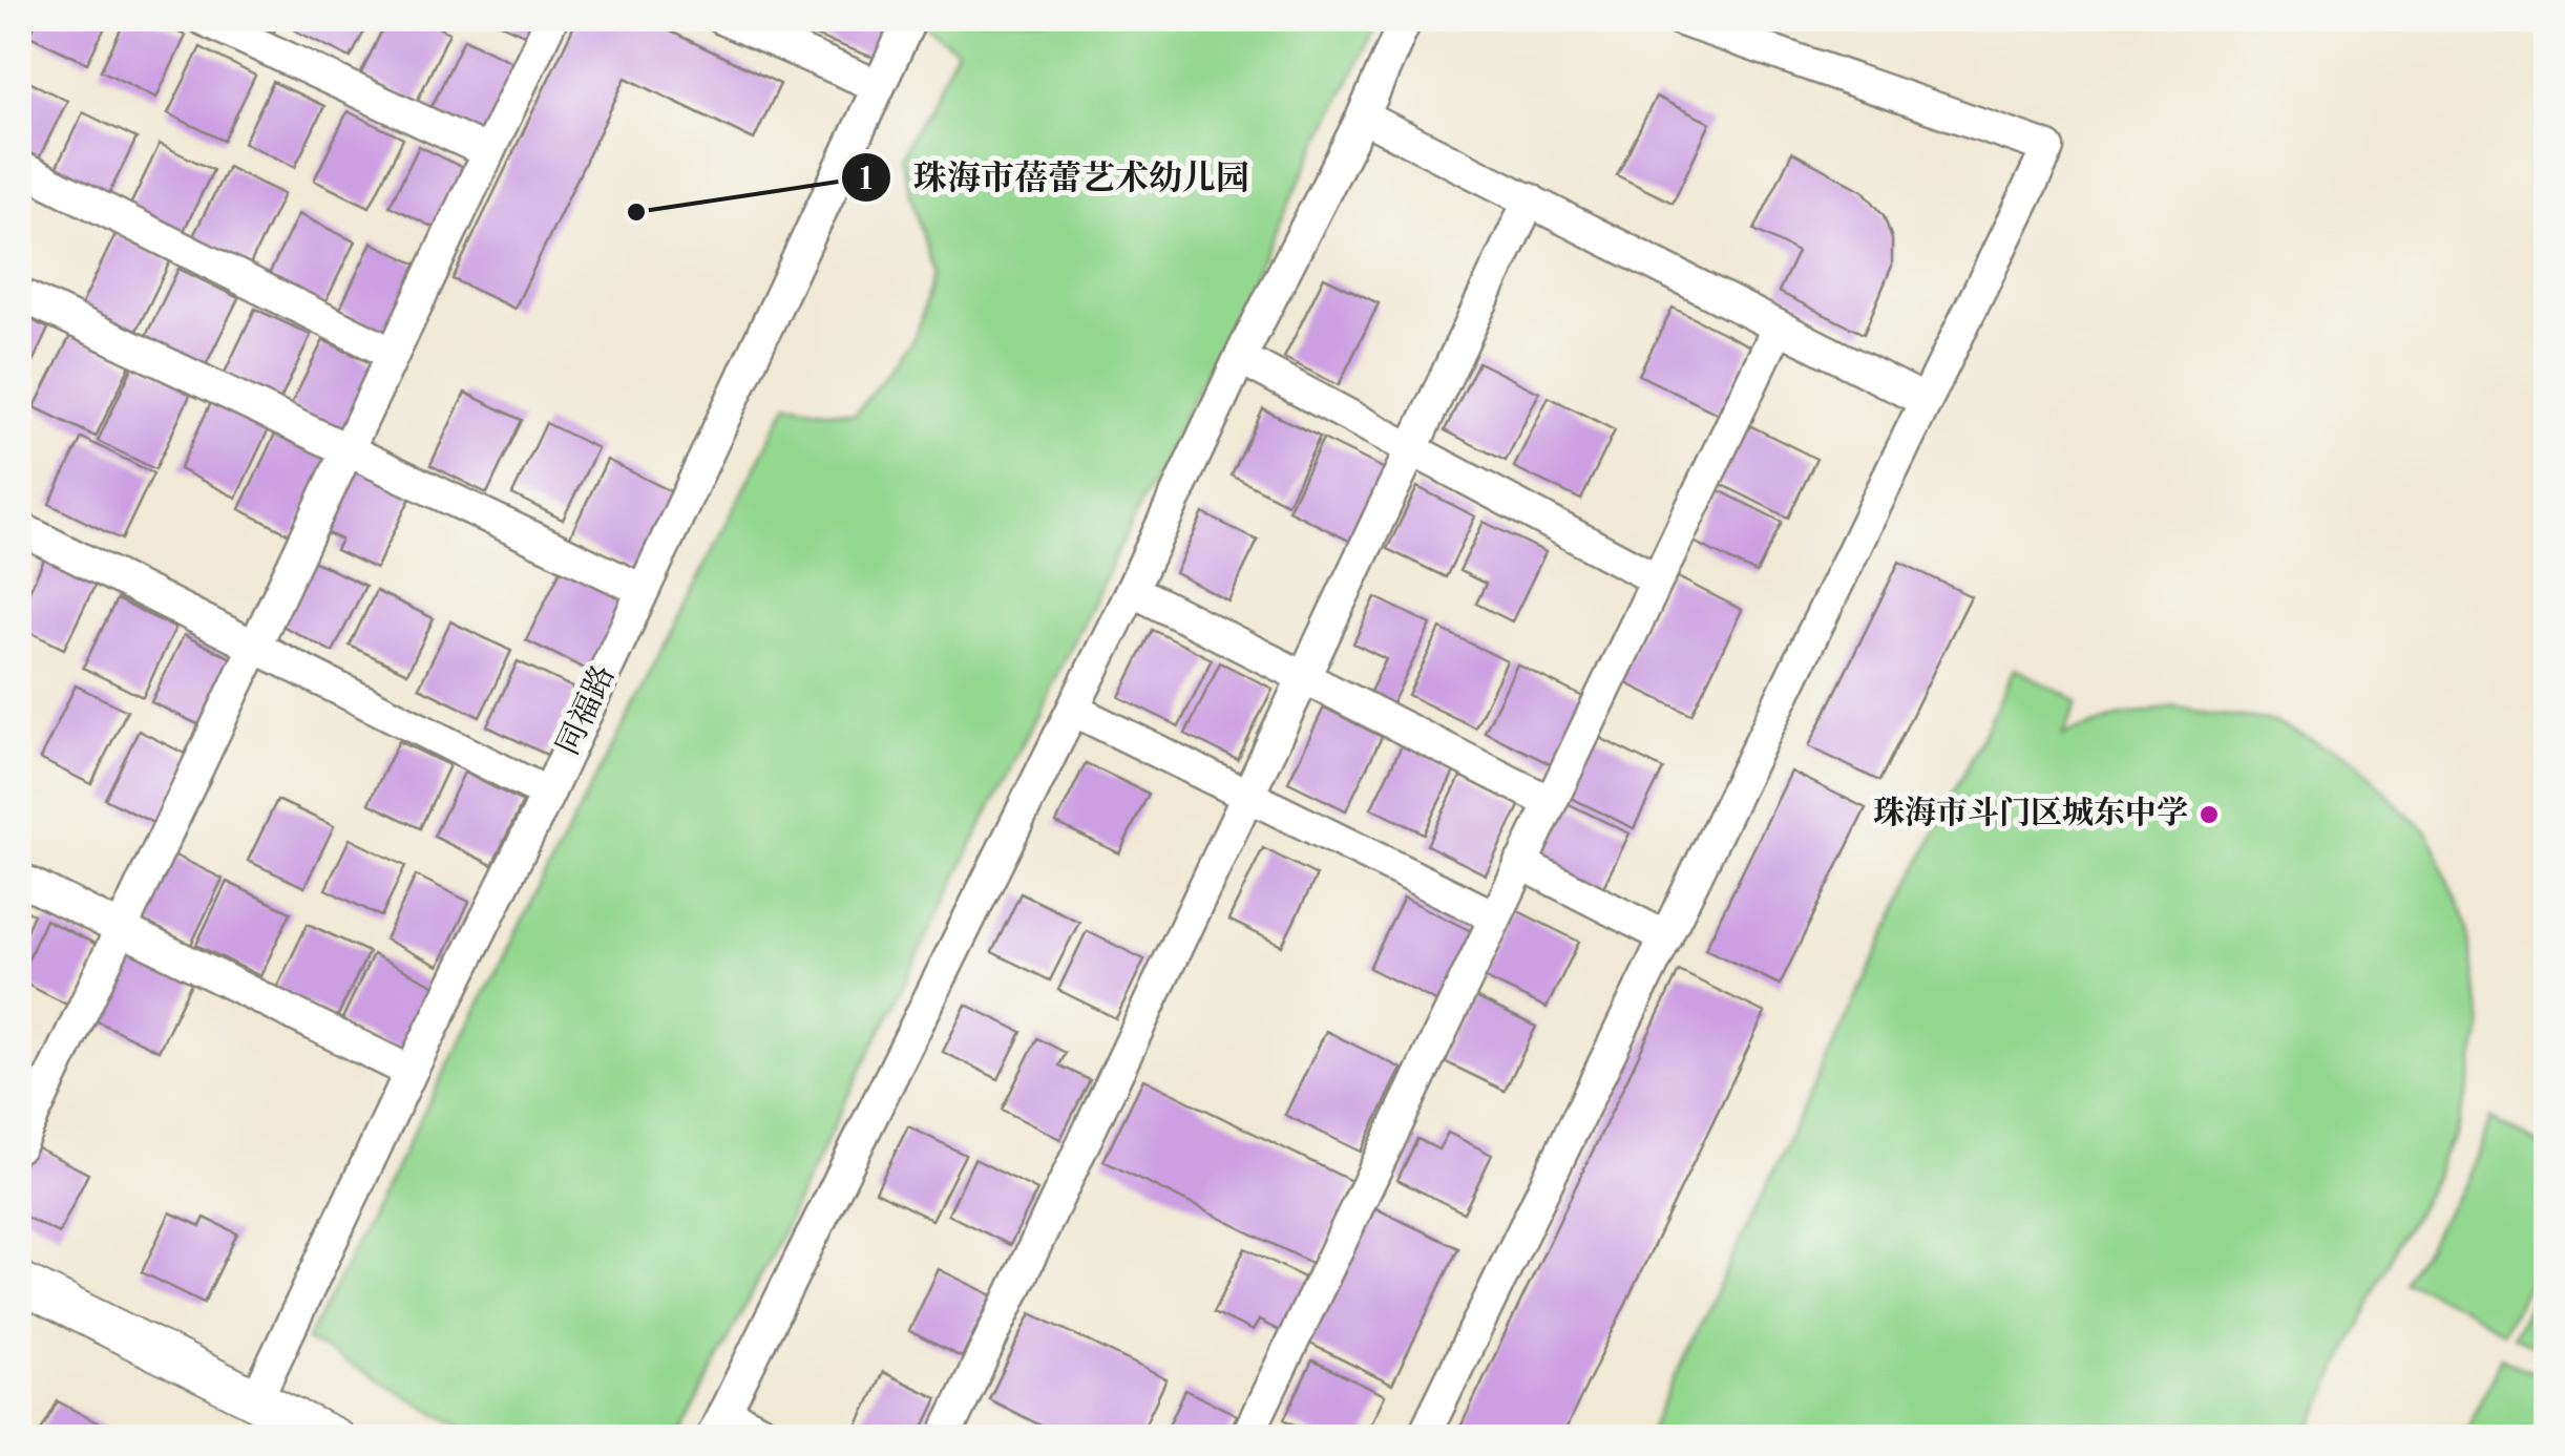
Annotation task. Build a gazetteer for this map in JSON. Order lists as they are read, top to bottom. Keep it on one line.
{"streets":{"street":["同福路"]},"places":["珠海市蓓蕾艺术幼儿园","珠海市斗门区城东中学"]}
